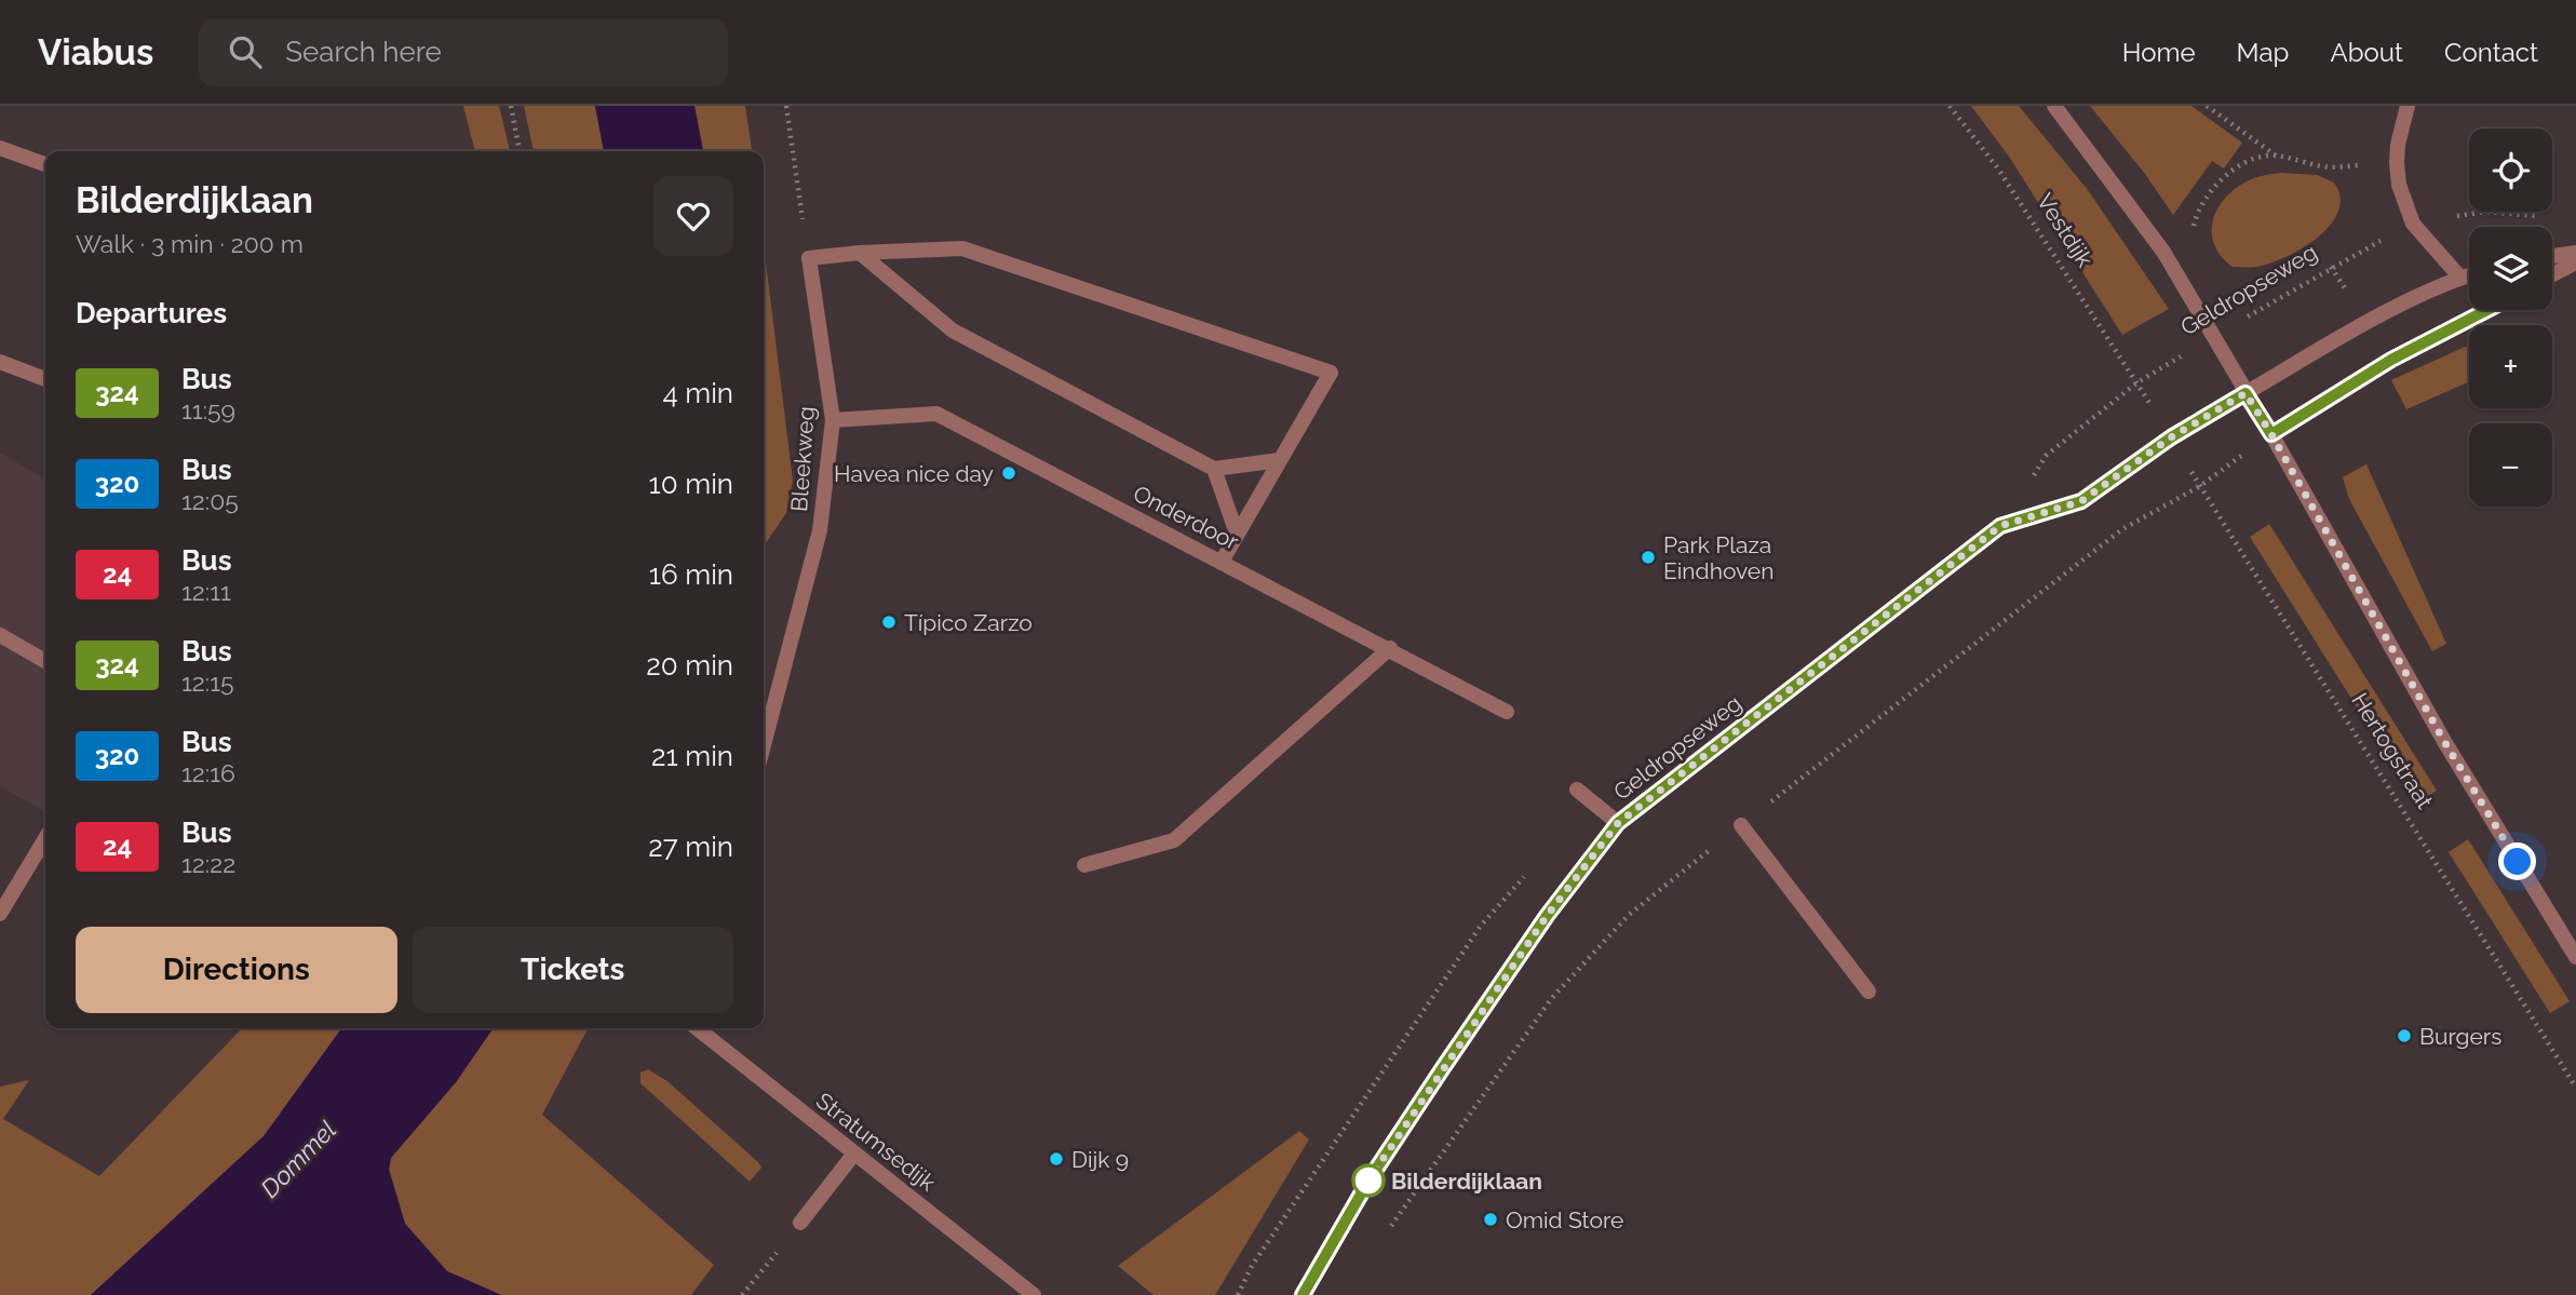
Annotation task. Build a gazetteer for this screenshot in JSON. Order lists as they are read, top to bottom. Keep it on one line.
{"streets":{"street":["Geldropseweg","Bleekweg","Onderdoor","Stratumsedijk"],"path":["Vestdijk","Hertogstraat"]},"crossings":[["Vestdijk","Geldropseweg"],["Geldropseweg","Hertogstraat"],["Bleekweg","Onderdoor"]],"water":["Dommel"],"places":["Havea nice day","Park Plaza Eindhoven","Típico Zarzo","Burgers","Dijk 9","Bilderdijklaan","Omid Store"],"lines":["bus line 324"],"page":{"header":"Viabus","search":"Search here","nav":["Home","Map","About","Contact"],"map_buttons":["+","−"],"heading":[["Bilderdijklaan","Walk · 3 min · 200 m"],"Departures"],"list":[{"mark":"324","name":"Bus","note":"11:59","value":"4 min"},{"mark":"320","name":"Bus","note":"12:05","value":"10 min"},{"mark":"24","name":"Bus","note":"12:11","value":"16 min"},{"mark":"324","name":"Bus","note":"12:15","value":"20 min"},{"mark":"320","name":"Bus","note":"12:16","value":"21 min"},{"mark":"24","name":"Bus","note":"12:22","value":"27 min"}],"buttons":["Directions","Tickets"]}}
